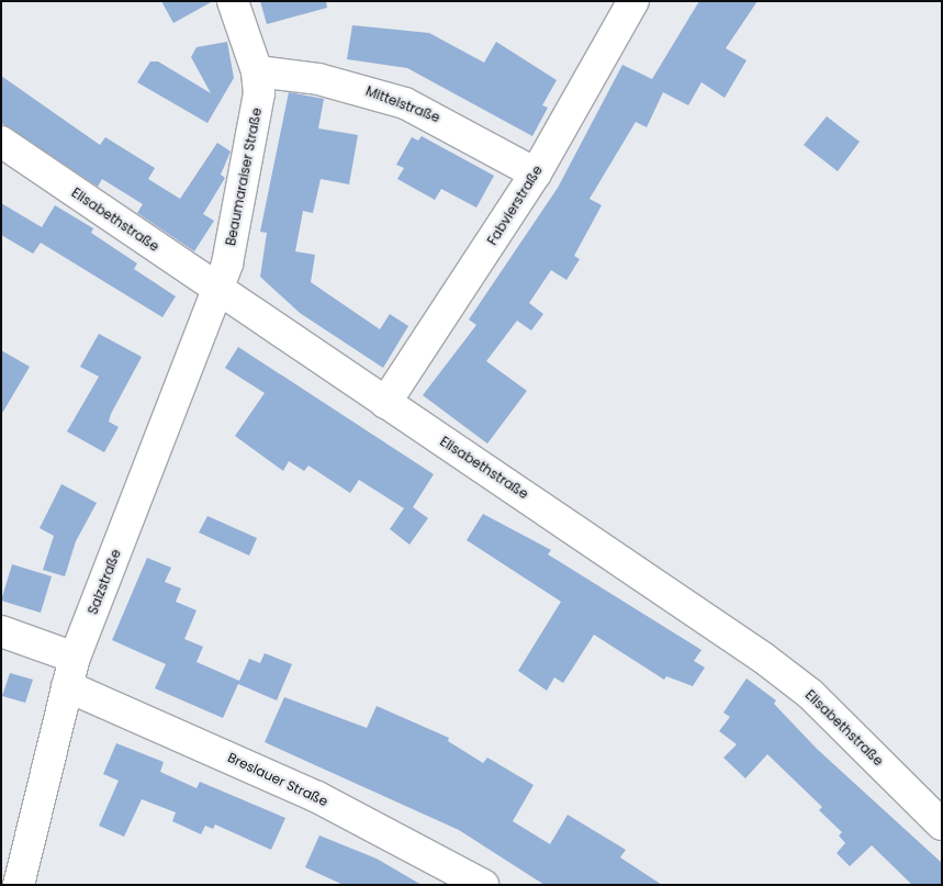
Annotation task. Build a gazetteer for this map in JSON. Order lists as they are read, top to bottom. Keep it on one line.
{"streets":{"street":["Mittelstraße","Beaumaraiser Straße","Fabvierstraße","Elisabethstraße","Salzstraße","Breslauer Straße"]},"crossings":[["Mittelstraße","Beaumaraiser Straße"],["Mittelstraße","Fabvierstraße"],["Beaumaraiser Straße","Elisabethstraße"],["Beaumaraiser Straße","Salzstraße"],["Fabvierstraße","Elisabethstraße"],["Elisabethstraße","Salzstraße"],["Salzstraße","Breslauer Straße"]]}
